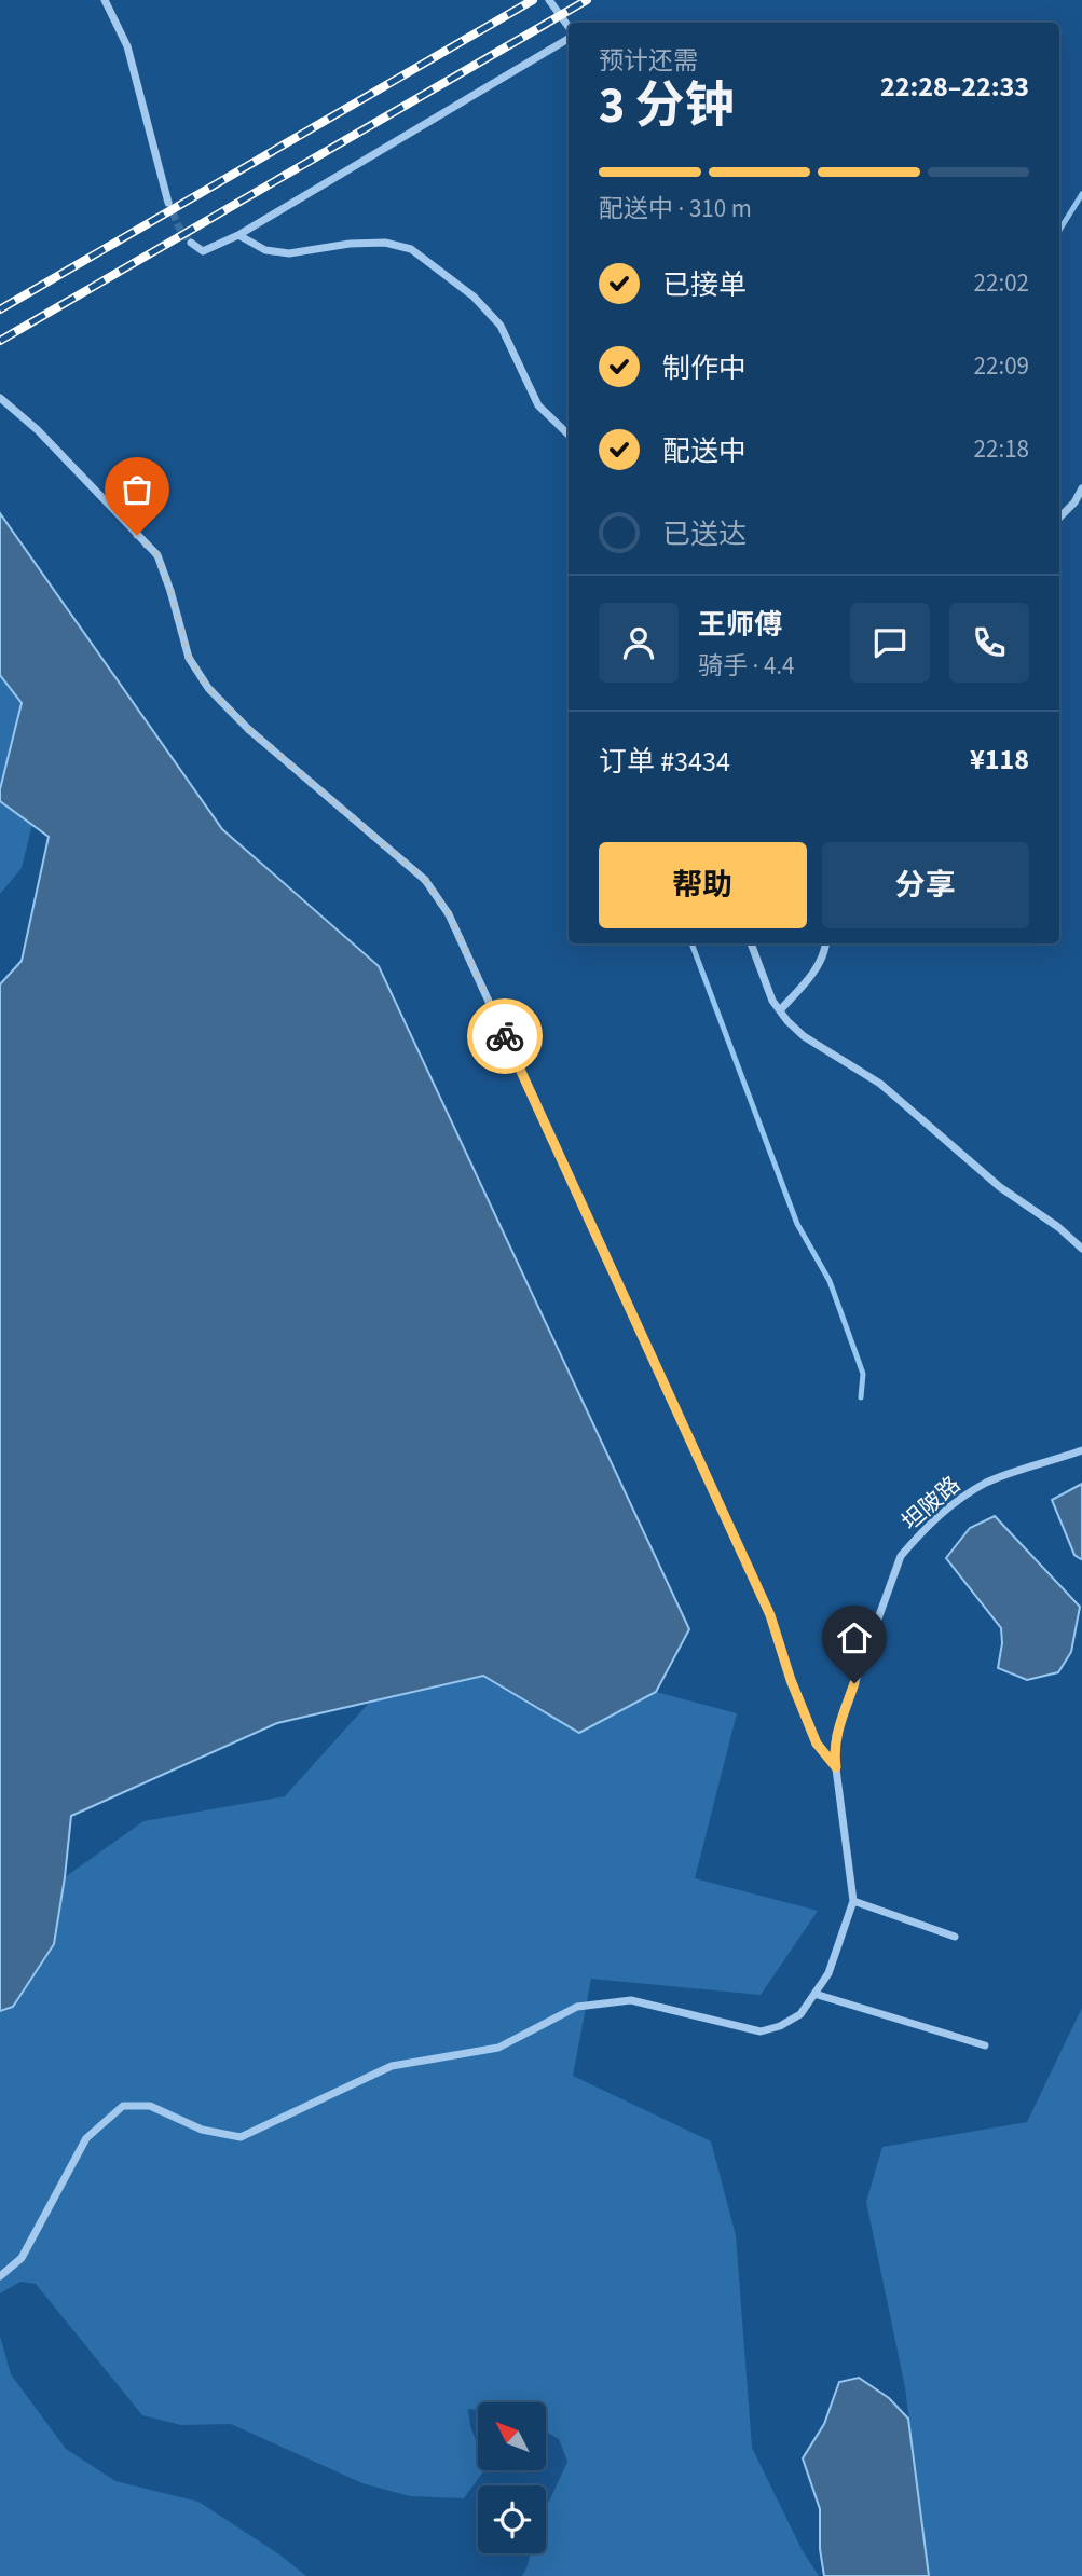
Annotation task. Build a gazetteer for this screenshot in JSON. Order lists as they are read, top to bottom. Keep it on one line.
{"streets":{"street":["坦陂路"]},"north":"top left","page":{"heading":["3 分钟","预计还需","22:28–22:33"],"panel":["王师傅","骑手 · 4.4","订单 #3434","¥118"],"bar":"配送中 · 310 m","list":[["已接单","22:02"],["制作中","22:09"],["配送中","22:18"],"已送达"],"buttons":["帮助","分享"]}}
